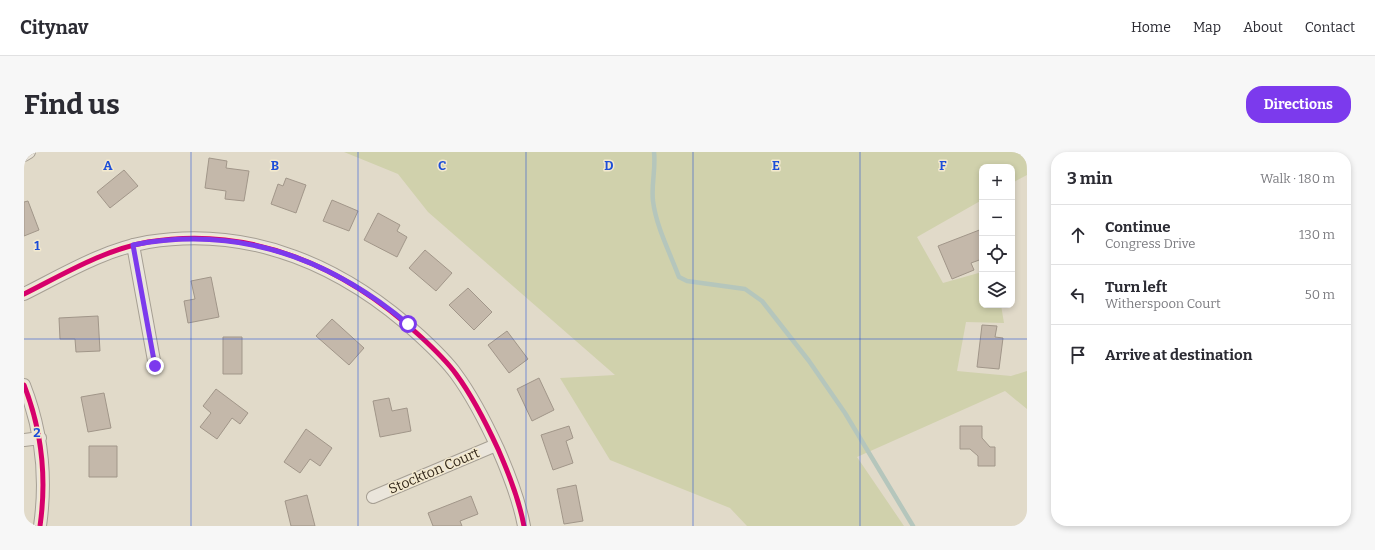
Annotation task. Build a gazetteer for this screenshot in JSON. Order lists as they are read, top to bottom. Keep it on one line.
{"streets":{"street":["Stockton Court"]},"page":{"header":"Citynav","nav":["Home","Map","About","Contact"],"buttons":"Directions","title":"Find us","heading":["3 min","Walk · 180 m"],"map_buttons":["+","−"],"list":[["Continue","Congress Drive","130 m"],["Turn left","Witherspoon Court","50 m"],"Arrive at destination"]},"grid":{"columns":["A","B","C","D","E","F"],"rows":["1","2"]}}
